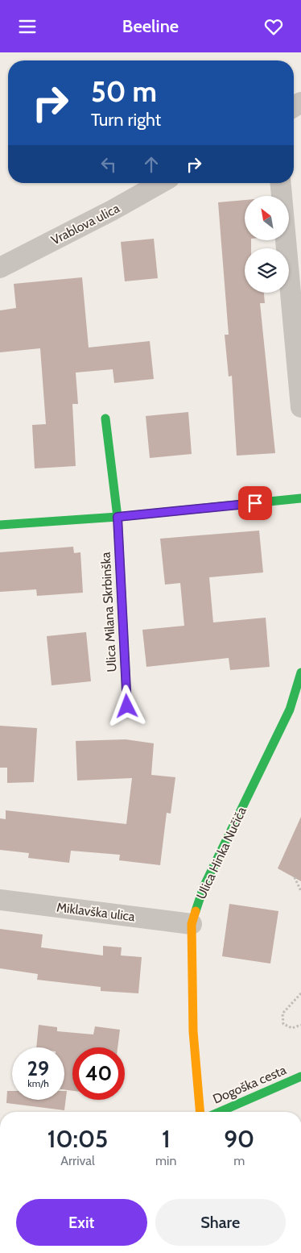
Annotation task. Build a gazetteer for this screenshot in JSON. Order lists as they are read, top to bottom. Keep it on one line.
{"streets":{"street":["Vrablova ulica","Ulica Milana Skrbinška","Ulica Hinka Nučiča","Miklavška ulica","Dogoška cesta"]},"crossings":[["Ulica Hinka Nučiča","Miklavška ulica"]],"north":"top left","page":{"header":"Beeline","turn":["50 m","Turn right"],"speed":"29 km/h","limit":"40","eta":["10:05","Arrival","1","min","90","m"],"buttons":["Exit","Share"]}}
